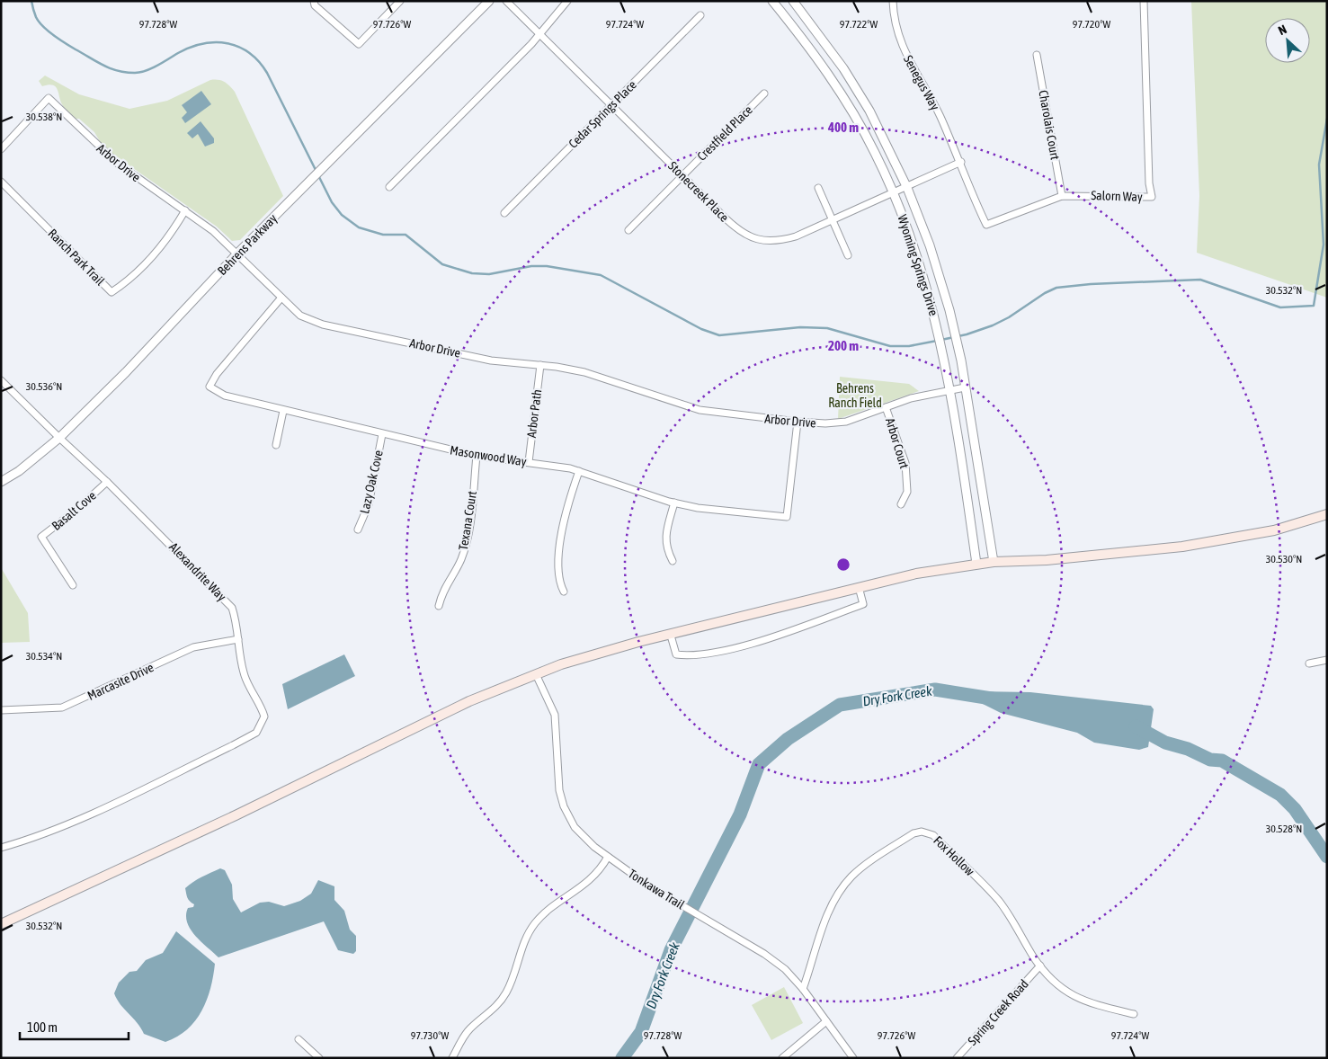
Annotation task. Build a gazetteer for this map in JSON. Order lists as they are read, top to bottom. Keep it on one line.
{"streets":{"street":["Senegus Way","Cedar Springs Place","Charolais Court","Crestfield Place","Arbor Drive","Stonecreek Place","Salorn Way","Behrens Parkway","Ranch Park Trail","Wyoming Springs Drive","Arbor Path","Arbor Court","Masonwood Way","Lazy Oak Cove","Basalt Cove","Texana Court","Alexandrite Way","Marcasite Drive","Fox Hollow","Tonkawa Trail","Spring Creek Road"]},"crossings":[["Senegus Way","Salorn Way"],["Cedar Springs Place","Stonecreek Place"],["Charolais Court","Salorn Way"],["Crestfield Place","Stonecreek Place"],["Arbor Drive","Behrens Parkway"],["Arbor Drive","Ranch Park Trail"],["Arbor Drive","Wyoming Springs Drive"],["Arbor Drive","Arbor Path"],["Arbor Drive","Arbor Court"],["Arbor Drive","Masonwood Way"],["Stonecreek Place","Wyoming Springs Drive"],["Behrens Parkway","Alexandrite Way"],["Arbor Path","Masonwood Way"],["Masonwood Way","Lazy Oak Cove"],["Masonwood Way","Texana Court"],["Basalt Cove","Alexandrite Way"],["Alexandrite Way","Marcasite Drive"],["Fox Hollow","Tonkawa Trail"],["Fox Hollow","Spring Creek Road"]],"water":["Dry Fork Creek"],"parks":["Behrens Ranch Field"],"scale_bar":"100 m","north":"top left","coordinates":["97.728°W","97.726°W","97.724°W","97.722°W","97.720°W","30.538°N","30.532°N","30.536°N","30.530°N","30.534°N","30.528°N","97.730°W"],"rings":["400 m","200 m"]}
